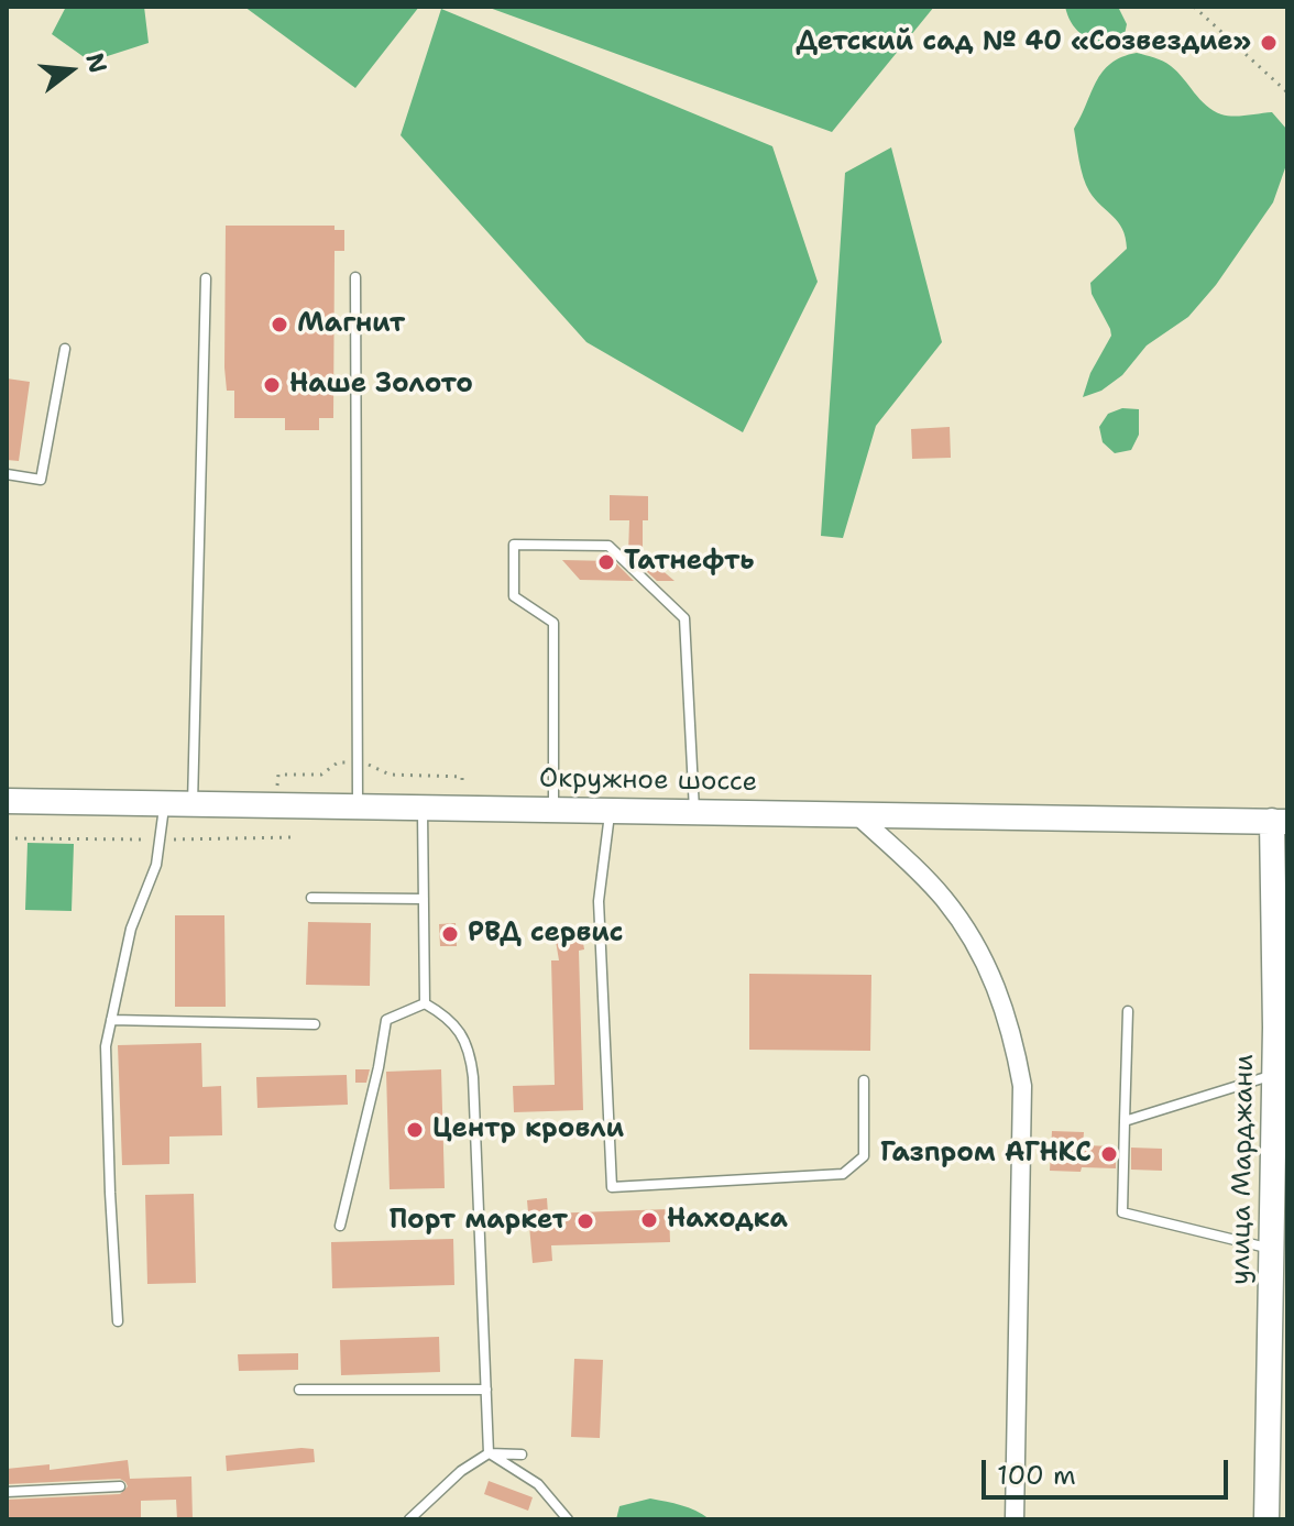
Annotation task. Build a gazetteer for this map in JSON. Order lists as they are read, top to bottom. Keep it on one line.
{"streets":{"street":["Окружное шоссе","улица Марджани"]},"crossings":[["Окружное шоссе","улица Марджани"]],"places":["Детский сад № 40 «Созвездие»","Магнит","Наше Золото","Татнефть","РВД сервис","Центр кровли","Газпром АГНКС","Находка","Порт маркет"],"scale_bar":"100 m","north":"right"}
